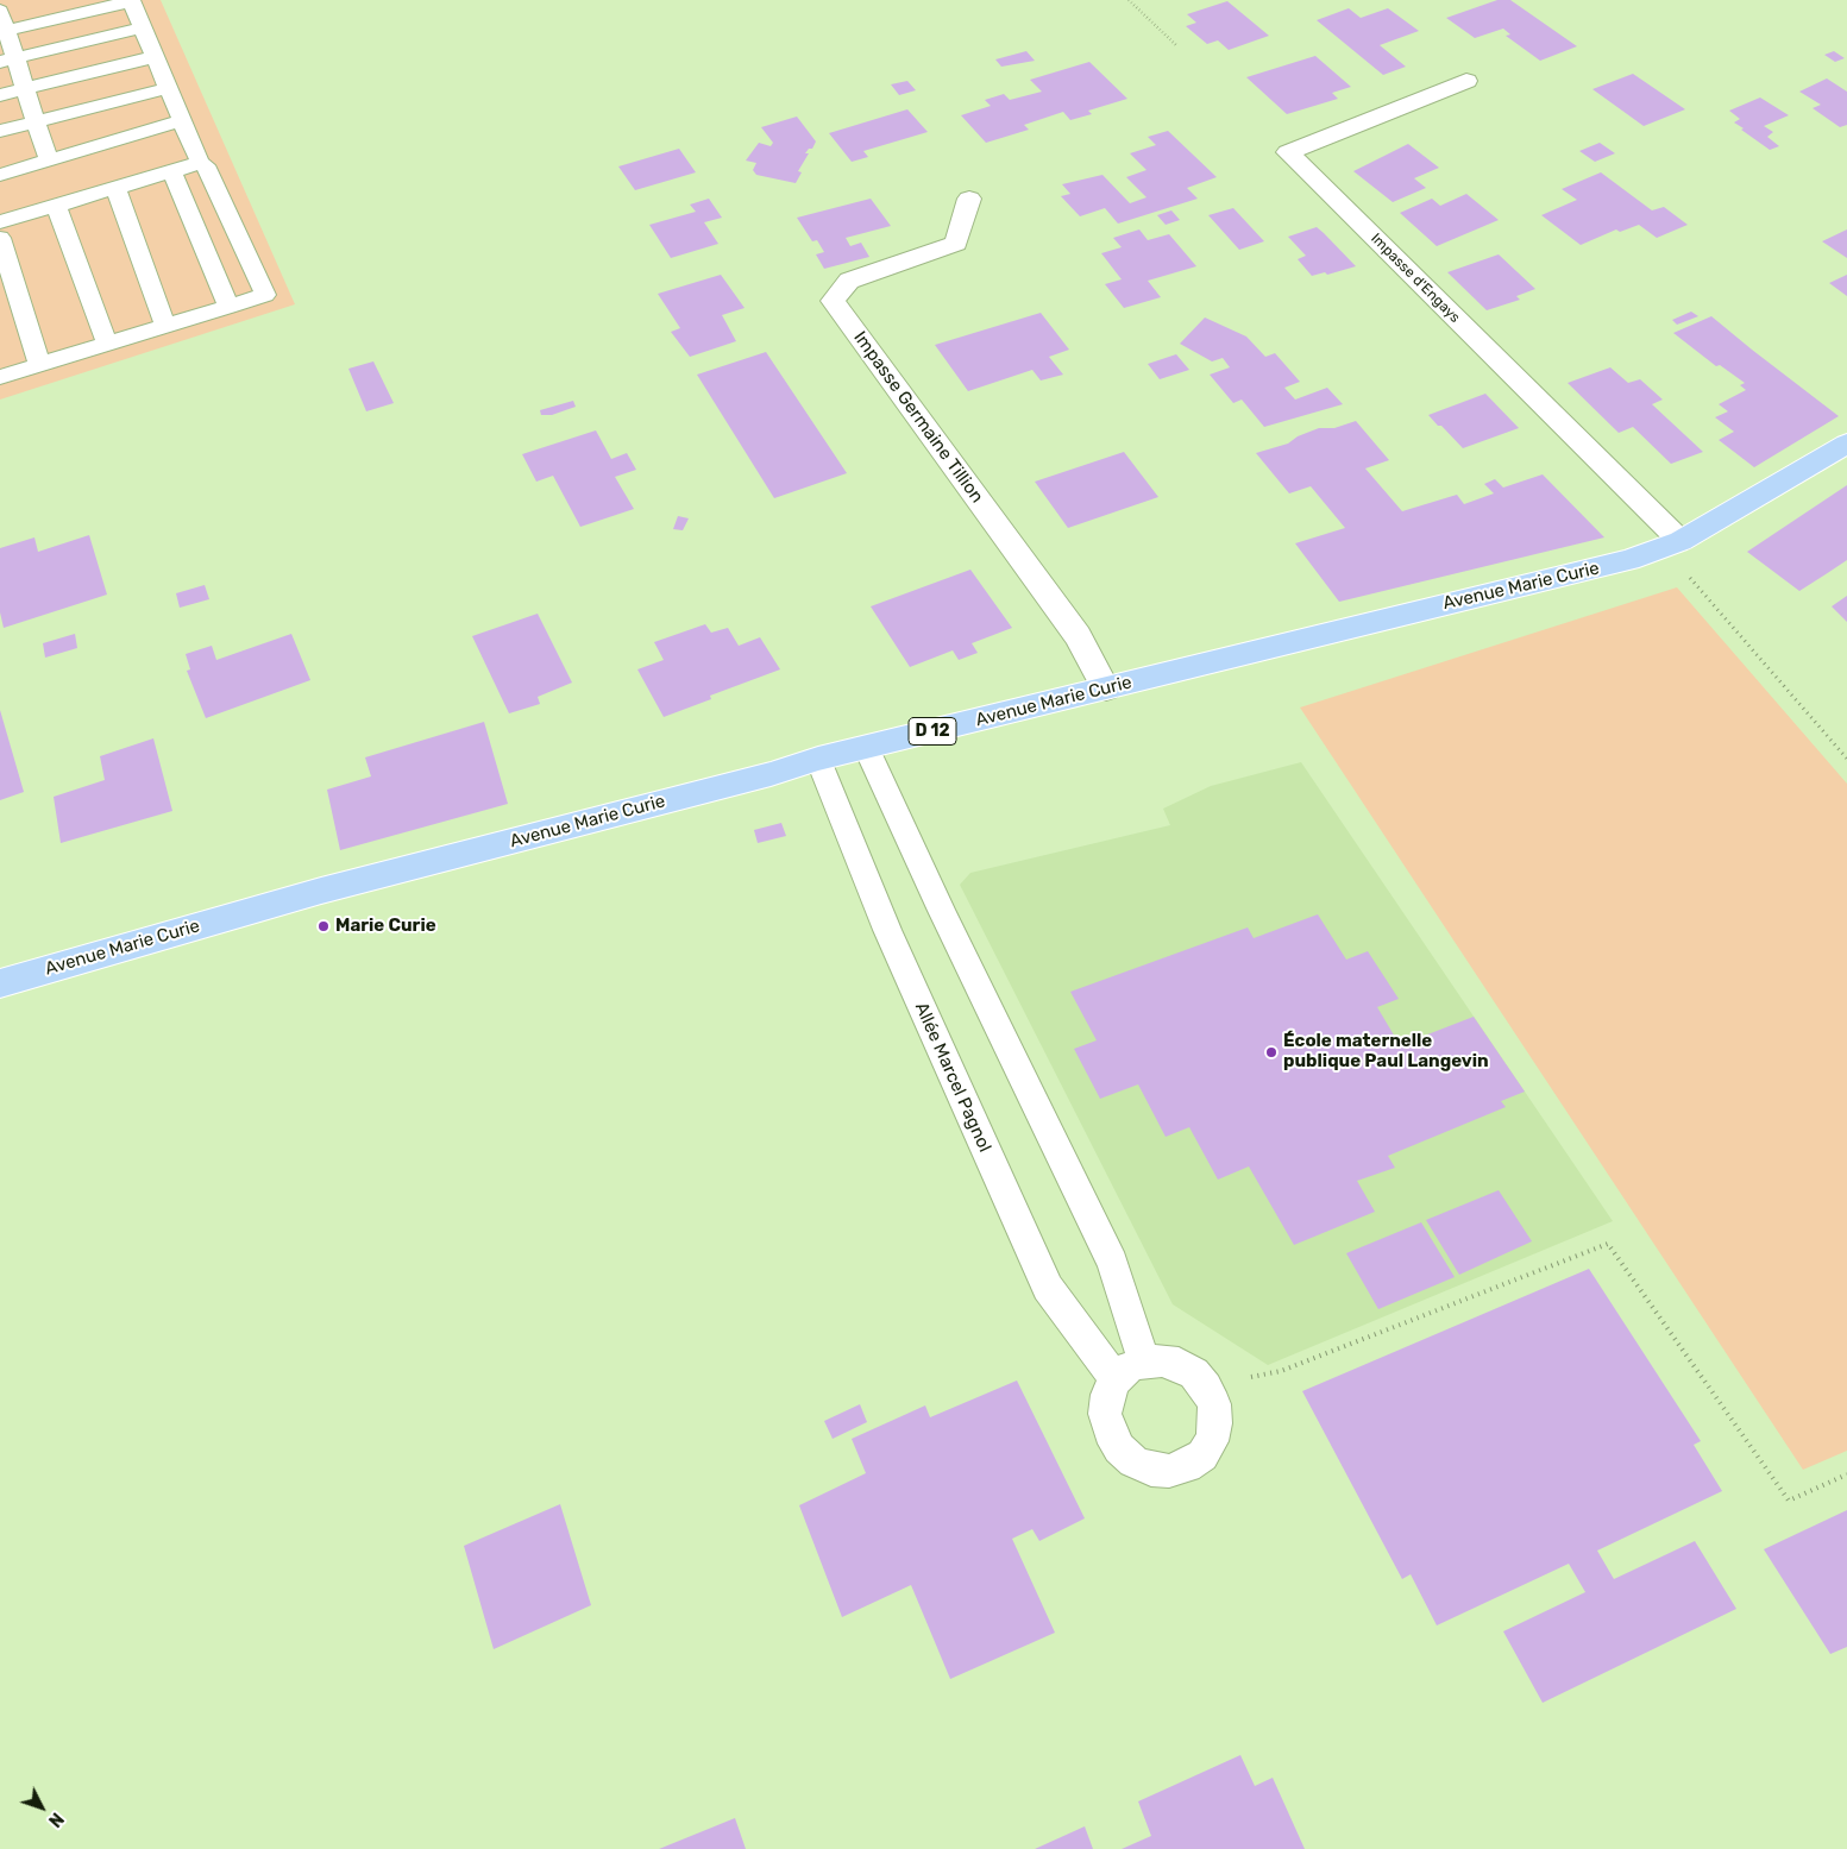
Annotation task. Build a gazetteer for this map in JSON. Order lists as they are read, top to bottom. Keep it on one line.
{"streets":{"main road":["Avenue Marie Curie","D 12"],"street":["Impasse d'Engays","Impasse Germaine Tillion"],"lane":["Allée Marcel Pagnol"]},"crossings":[["Impasse d'Engays","Avenue Marie Curie"],["Impasse Germaine Tillion","Avenue Marie Curie"],["Avenue Marie Curie","Allée Marcel Pagnol"]],"places":["Marie Curie","École maternelle publique Paul Langevin"],"north":"bottom right"}
